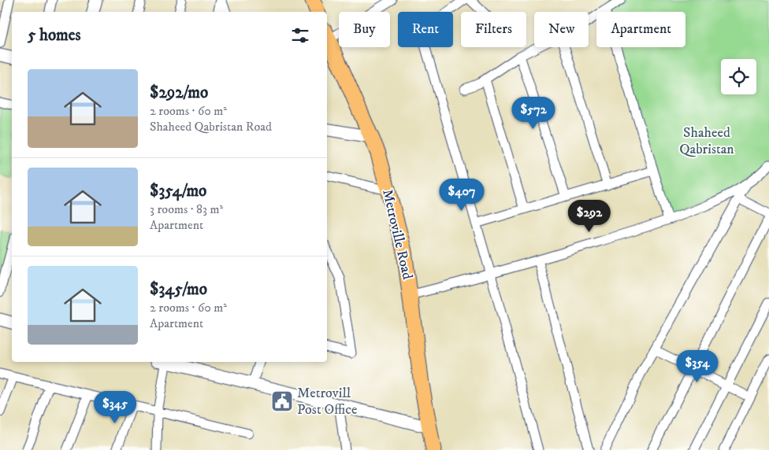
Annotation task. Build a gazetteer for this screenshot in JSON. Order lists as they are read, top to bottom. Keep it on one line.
{"streets":{"main road":["Metroville Road"]},"parks":["Shaheed Qabristan"],"places":{"public building":["Metrovill Post Office"]},"page":{"chip":["Buy","Rent","Filters","New","Apartment"],"heading":"5 homes","list":[{"name":"$292/mo","note":"2 rooms · 60 m² · Shaheed Qabristan Road"},{"name":"$354/mo","note":"3 rooms · 83 m² · Apartment"},{"name":"$345/mo","note":"2 rooms · 60 m² · Apartment"}],"price":["$572","$407","$292","$354","$345"]}}
